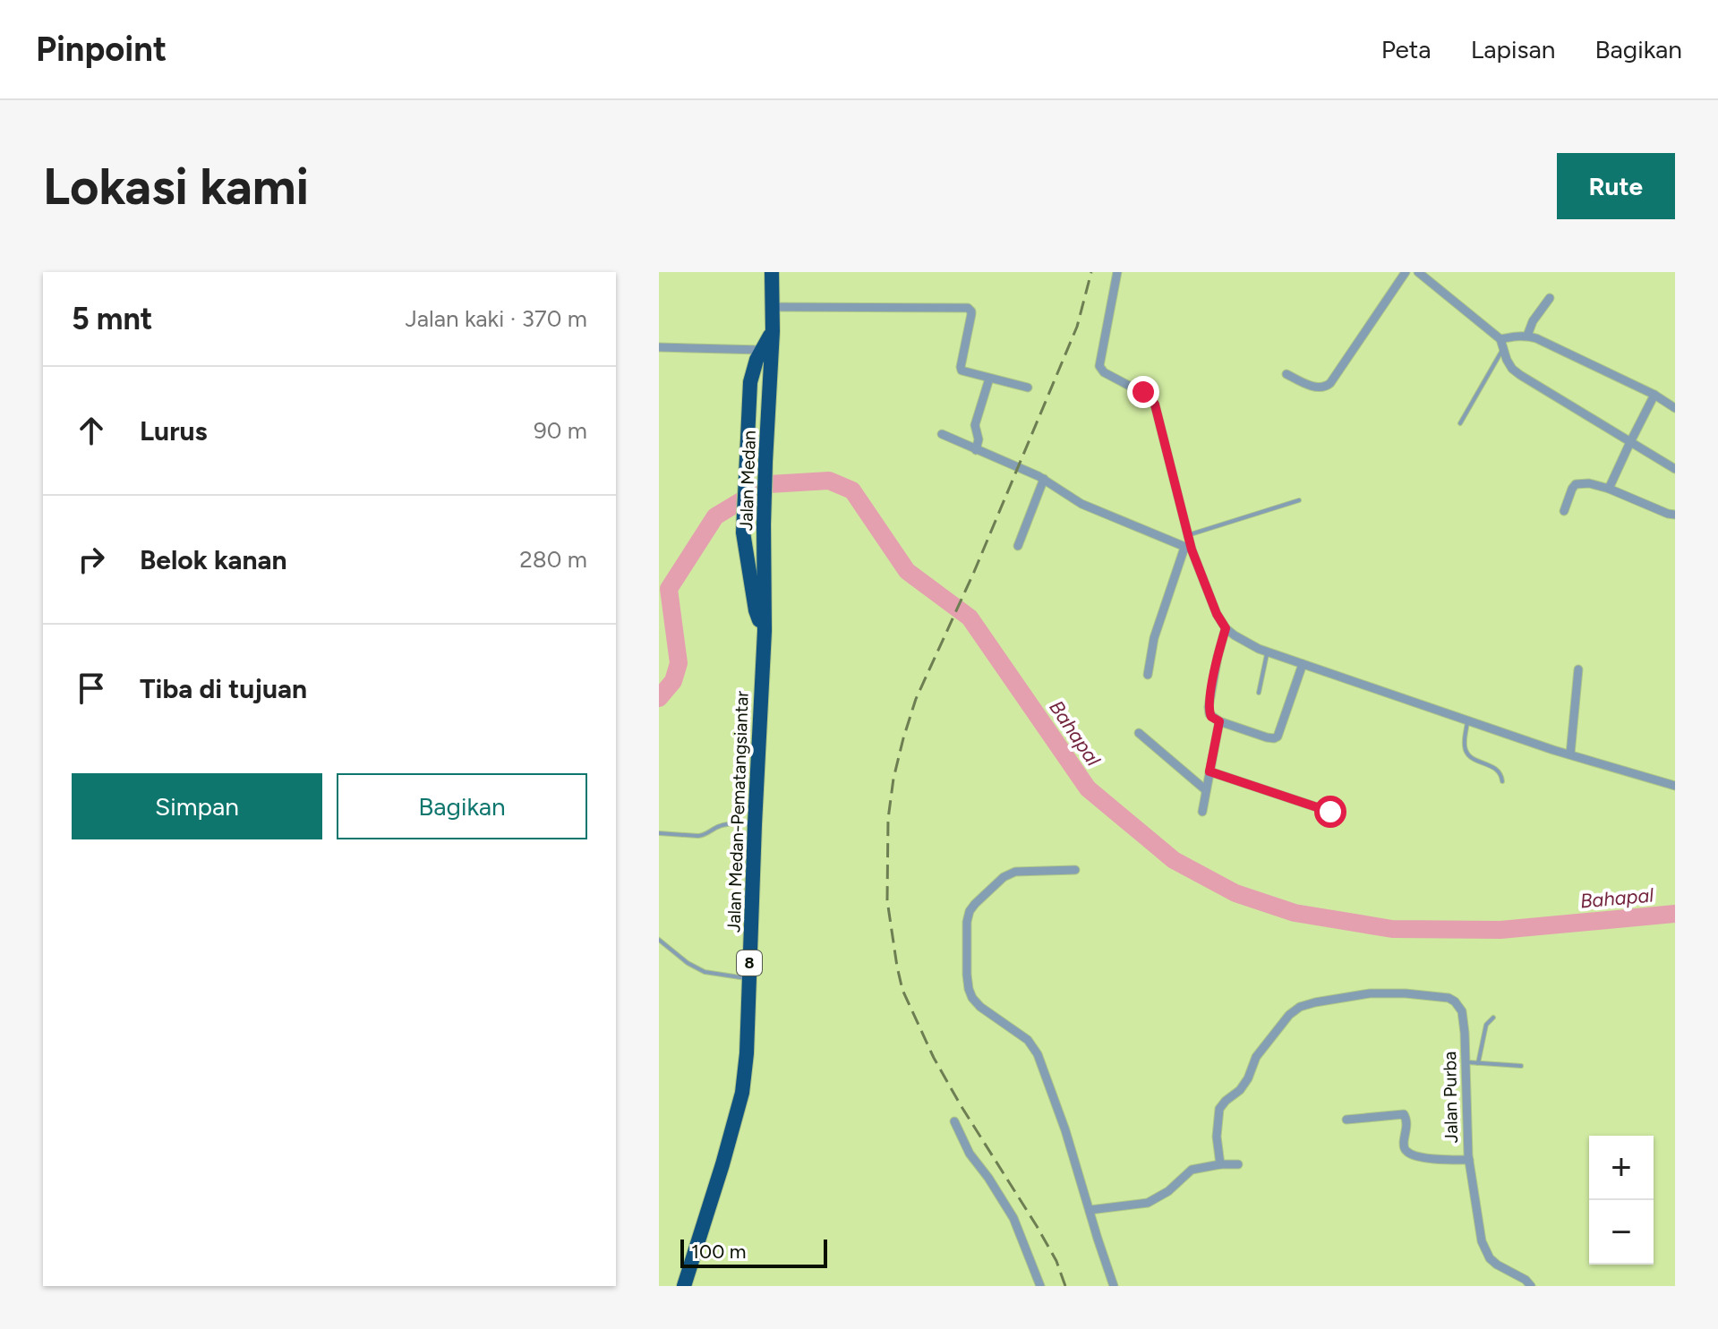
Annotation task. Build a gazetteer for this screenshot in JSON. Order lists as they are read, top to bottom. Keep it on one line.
{"streets":{"highway":["Jalan Medan","Jalan Medan-Pematangsiantar","8"],"street":["Jalan Purba"]},"crossings":[["Jalan Medan","Jalan Medan-Pematangsiantar"],["Jalan Medan","8"],["Jalan Medan-Pematangsiantar","8"]],"water":["Bahapal"],"scale_bar":"100 m","page":{"header":"Pinpoint","nav":["Peta","Lapisan","Bagikan"],"buttons":["Rute",["Simpan","Bagikan"]],"title":"Lokasi kami","heading":["5 mnt","Jalan kaki · 370 m"],"list":[["Lurus","90 m"],["Belok kanan","280 m"],"Tiba di tujuan"],"map_buttons":["+","−"],"scale":"100 m"}}
